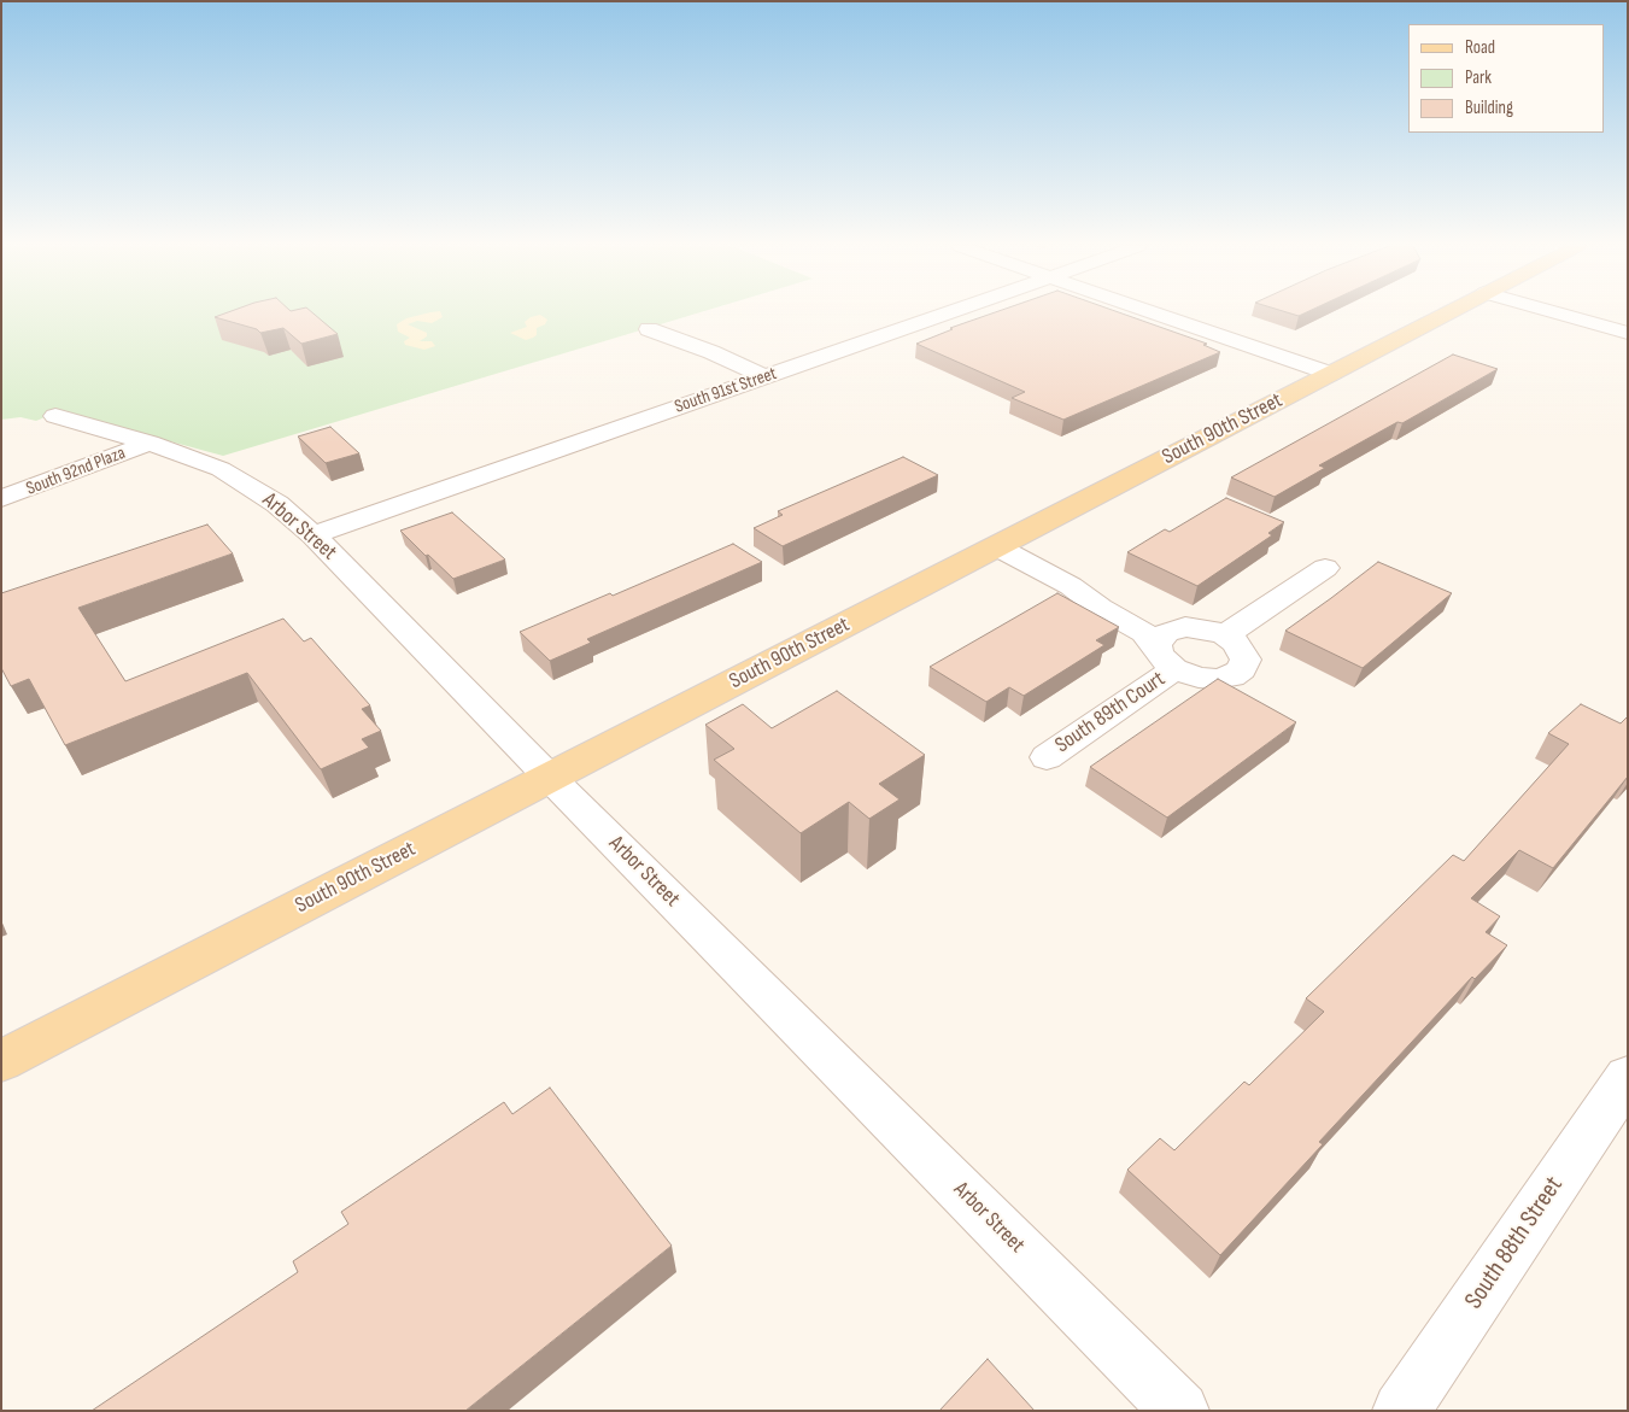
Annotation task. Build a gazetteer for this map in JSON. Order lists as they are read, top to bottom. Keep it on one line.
{"streets":{"main road":["South 90th Street"],"street":["South 91st Street","South 92nd Plaza","Arbor Street","South 89th Court","South 88th Street"]},"crossings":[["South 91st Street","Arbor Street"],["South 90th Street","Arbor Street"],["South 90th Street","South 89th Court"],["South 92nd Plaza","Arbor Street"]],"legend":["Road","Park","Building"]}
